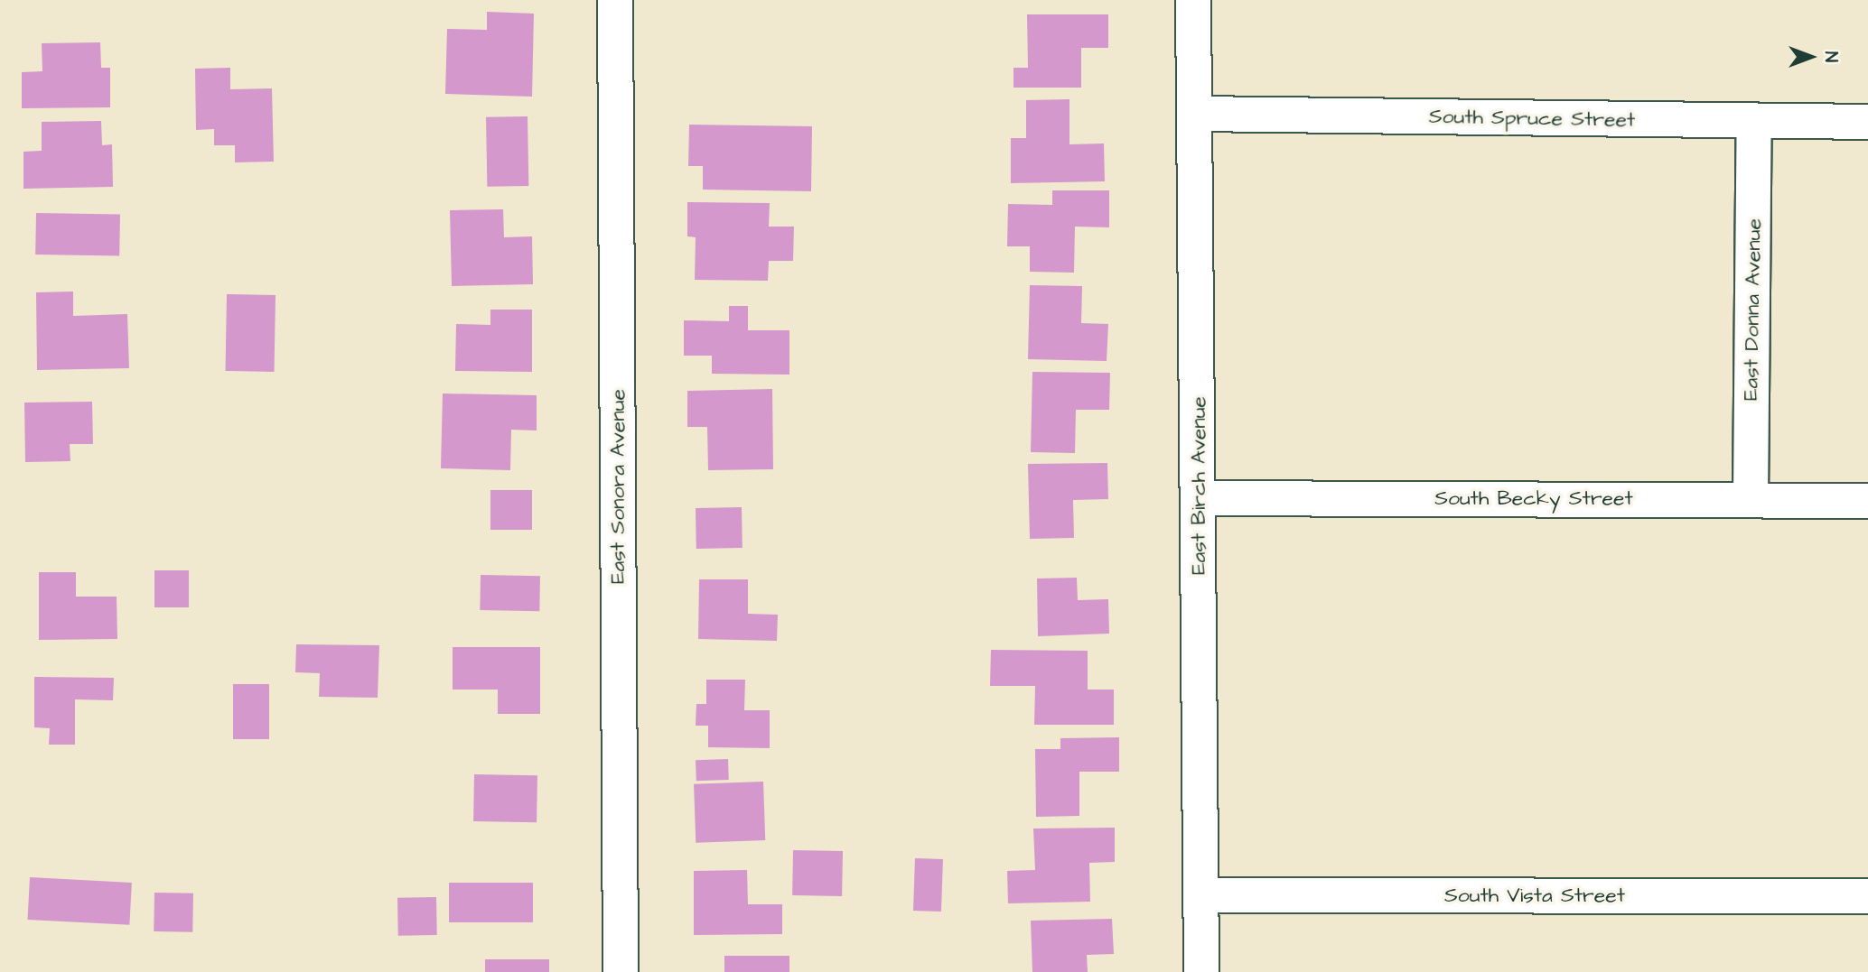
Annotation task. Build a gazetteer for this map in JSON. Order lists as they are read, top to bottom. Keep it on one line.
{"streets":{"street":["South Spruce Street","East Donna Avenue","East Birch Avenue","East Sonora Avenue","South Becky Street","South Vista Street"]},"crossings":[["South Spruce Street","East Donna Avenue"],["South Spruce Street","East Birch Avenue"],["East Donna Avenue","South Becky Street"],["East Birch Avenue","South Becky Street"],["East Birch Avenue","South Vista Street"]],"north":"right"}
